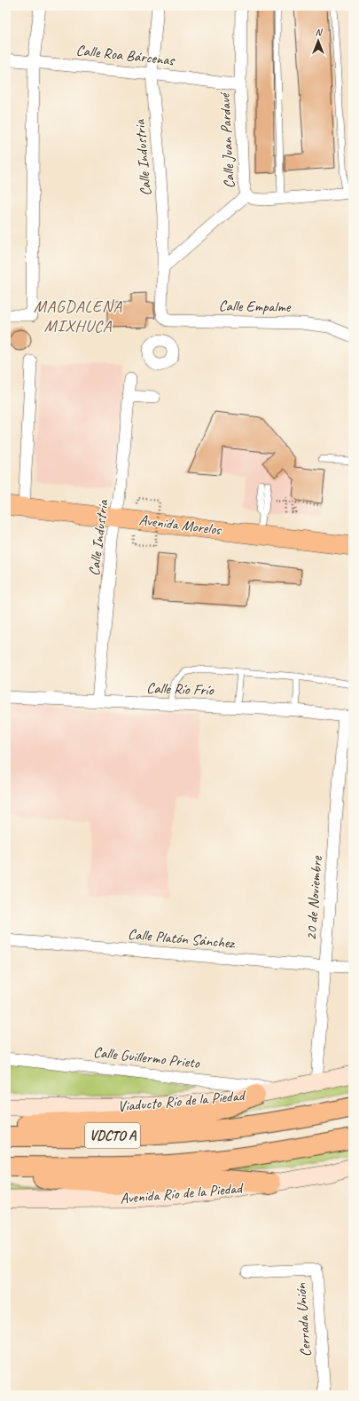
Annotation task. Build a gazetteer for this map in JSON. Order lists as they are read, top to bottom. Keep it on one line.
{"streets":{"highway":["Viaducto Río de la Piedad","VDCTO A"],"main road":["Avenida Morelos","Avenida Río de la Piedad"],"street":["Calle Roa Bárcenas","Calle Juan Pardavé","Calle Industria","Calle Empalme","Calle Río Frío","20 de Noviembre","Calle Platón Sánchez","Calle Guillermo Prieto","Cerrada Unión"]},"crossings":[["Calle Roa Bárcenas","Calle Juan Pardavé"],["Calle Roa Bárcenas","Calle Industria"],["Calle Juan Pardavé","Calle Industria"],["Calle Industria","Calle Empalme"],["Calle Industria","Avenida Morelos"],["Calle Industria","Calle Río Frío"],["Calle Río Frío","20 de Noviembre"],["20 de Noviembre","Calle Platón Sánchez"],["20 de Noviembre","Viaducto Río de la Piedad"],["Calle Guillermo Prieto","Viaducto Río de la Piedad"]],"districts":["MAGDALENA MIXHUCA"],"north":"top"}
